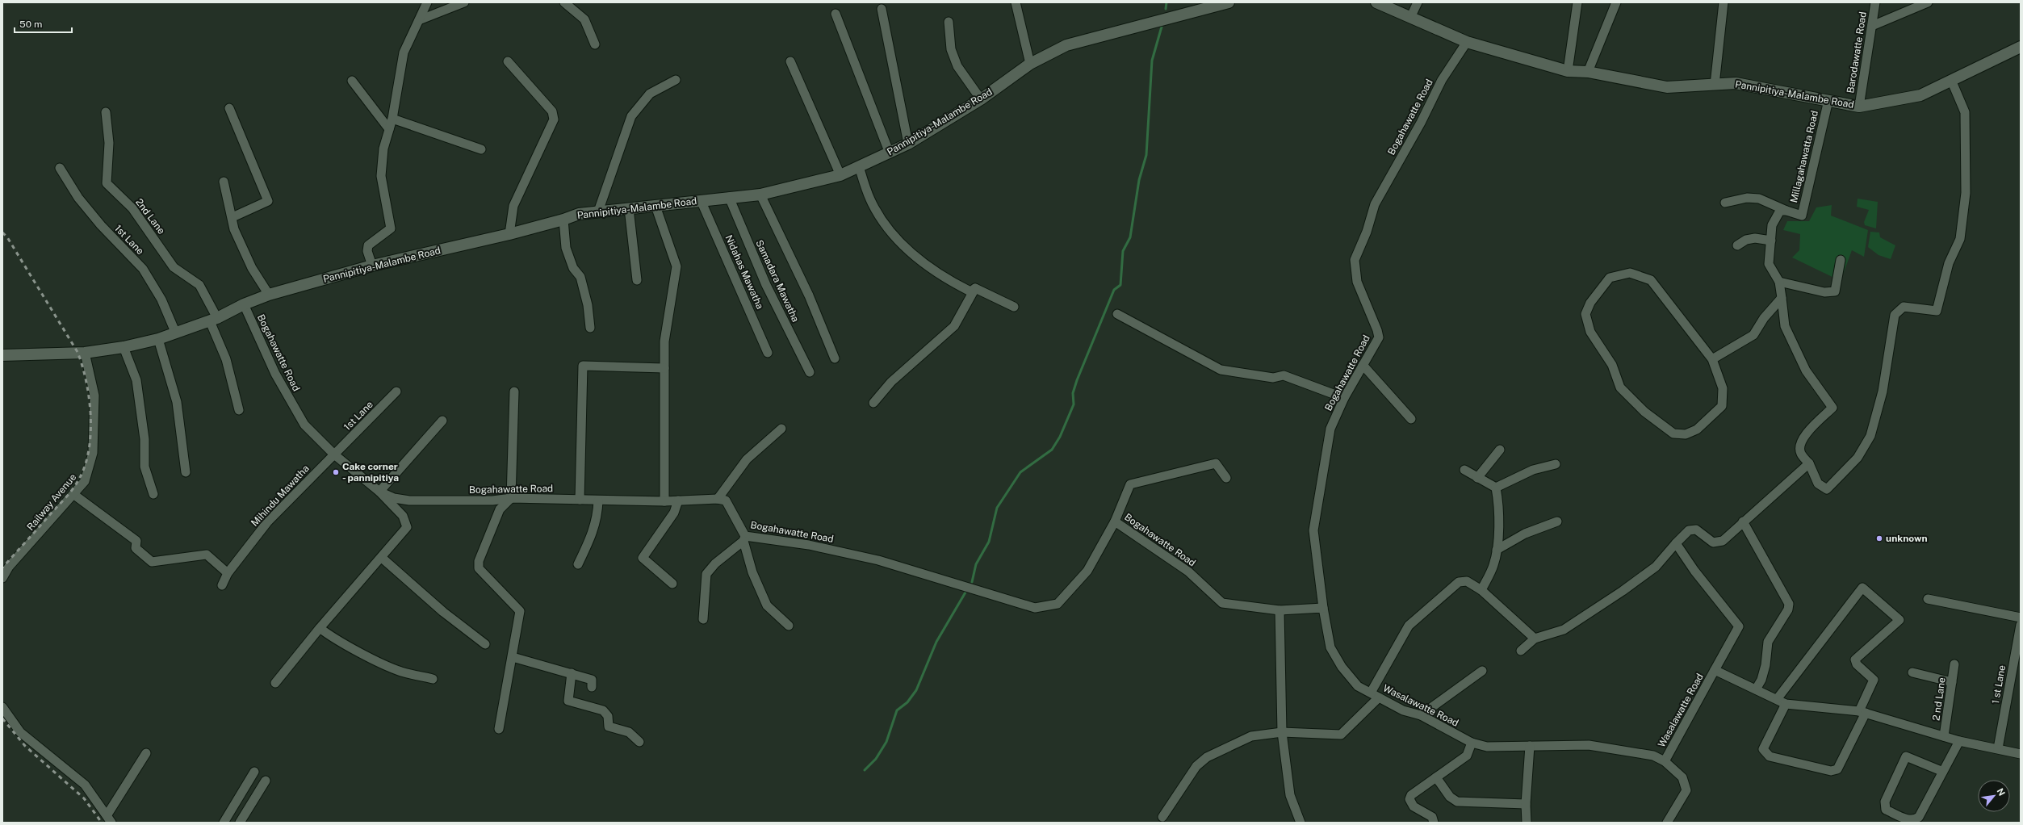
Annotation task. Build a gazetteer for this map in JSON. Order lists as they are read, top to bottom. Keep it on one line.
{"streets":{"street":["Barodawatte Road","Pannipitiya-Malambe Road","Bogahawatte Road","Millagahawatta Road","2nd Lane","1st Lane","Nidahas Mawatha","Samadara Mawatha","Mihindu Mawatha","Railway Avenue","1 st Lane","2 nd Lane","Wasalawatte Road"]},"crossings":[["Barodawatte Road","Pannipitiya-Malambe Road"],["Pannipitiya-Malambe Road","Bogahawatte Road"],["Pannipitiya-Malambe Road","Millagahawatta Road"],["Pannipitiya-Malambe Road","2nd Lane"],["Pannipitiya-Malambe Road","1st Lane"],["Pannipitiya-Malambe Road","Nidahas Mawatha"],["Pannipitiya-Malambe Road","Samadara Mawatha"],["Pannipitiya-Malambe Road","Railway Avenue"],["Bogahawatte Road","1st Lane"],["Bogahawatte Road","Mihindu Mawatha"],["Bogahawatte Road","Wasalawatte Road"],["1st Lane","Mihindu Mawatha"],["1 st Lane","Wasalawatte Road"],["2 nd Lane","Wasalawatte Road"]],"places":["Cake corner - pannipitiya","unknown"],"scale_bar":"50 m","north":"top right"}
